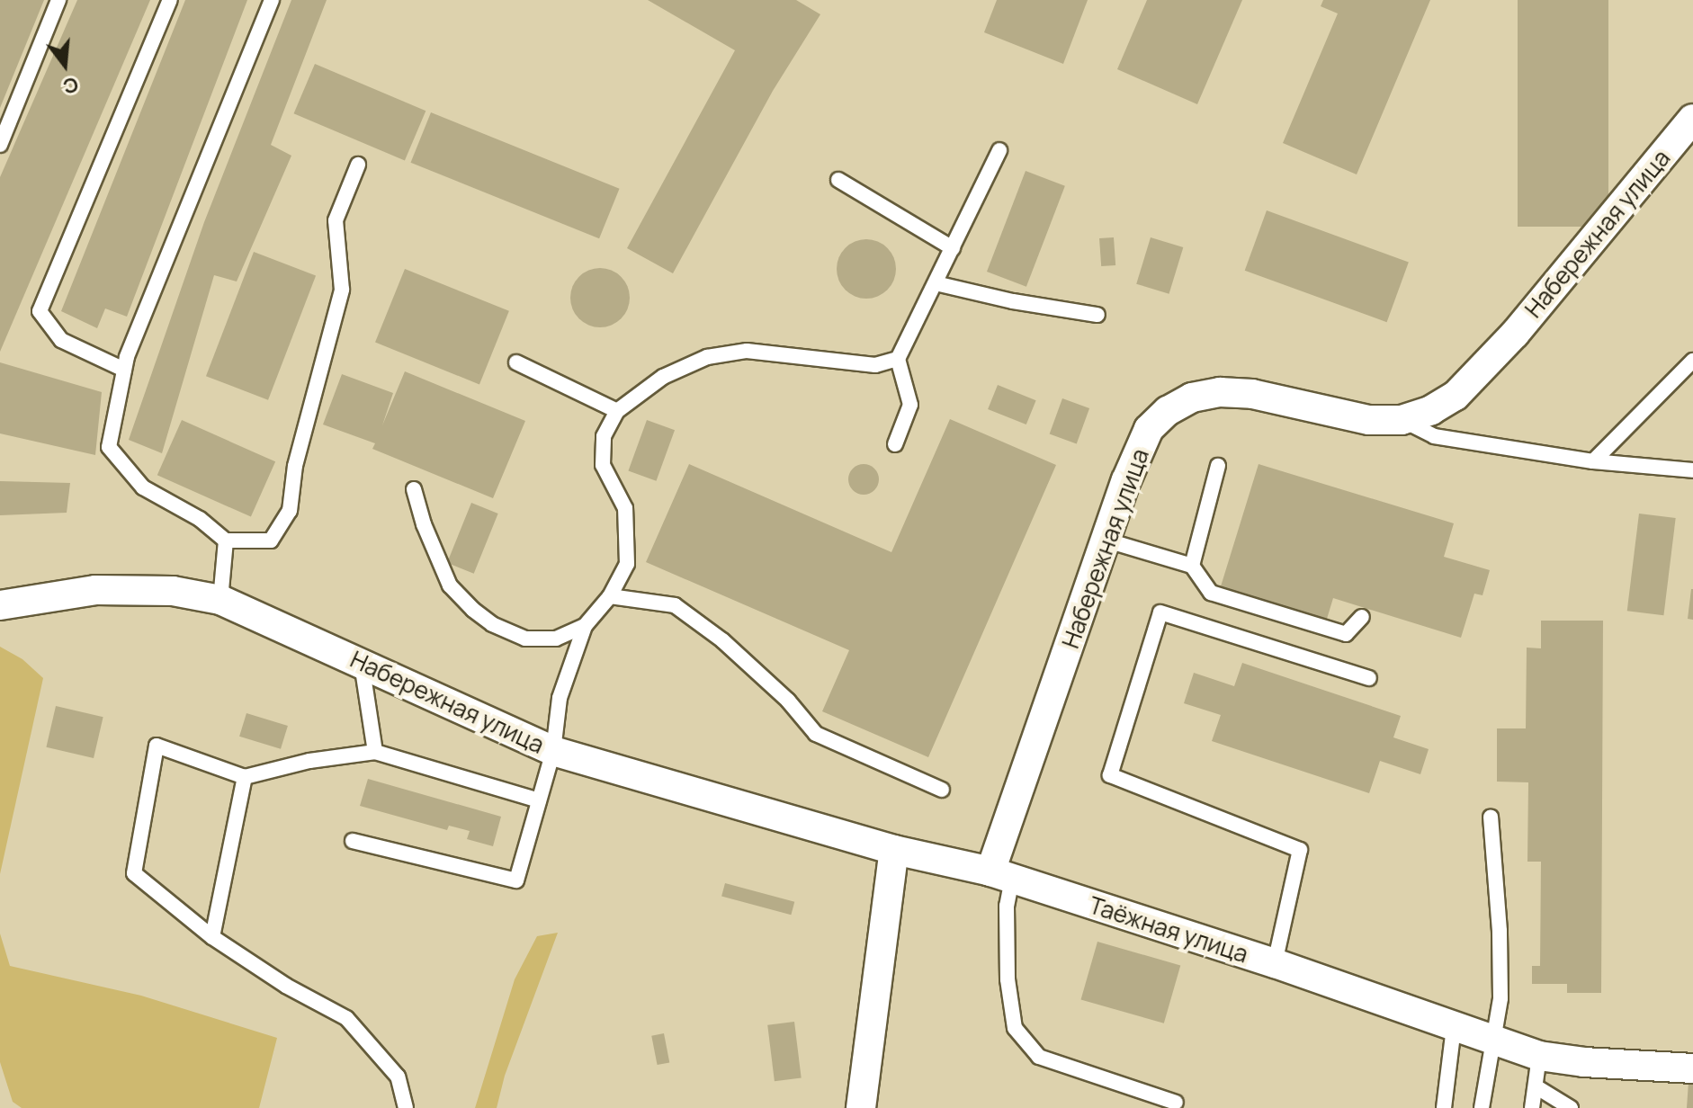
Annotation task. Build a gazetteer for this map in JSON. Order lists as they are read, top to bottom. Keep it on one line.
{"streets":{"street":["Набережная улица","Таёжная улица"]},"crossings":[["Набережная улица","Таёжная улица"]],"north":"bottom"}
